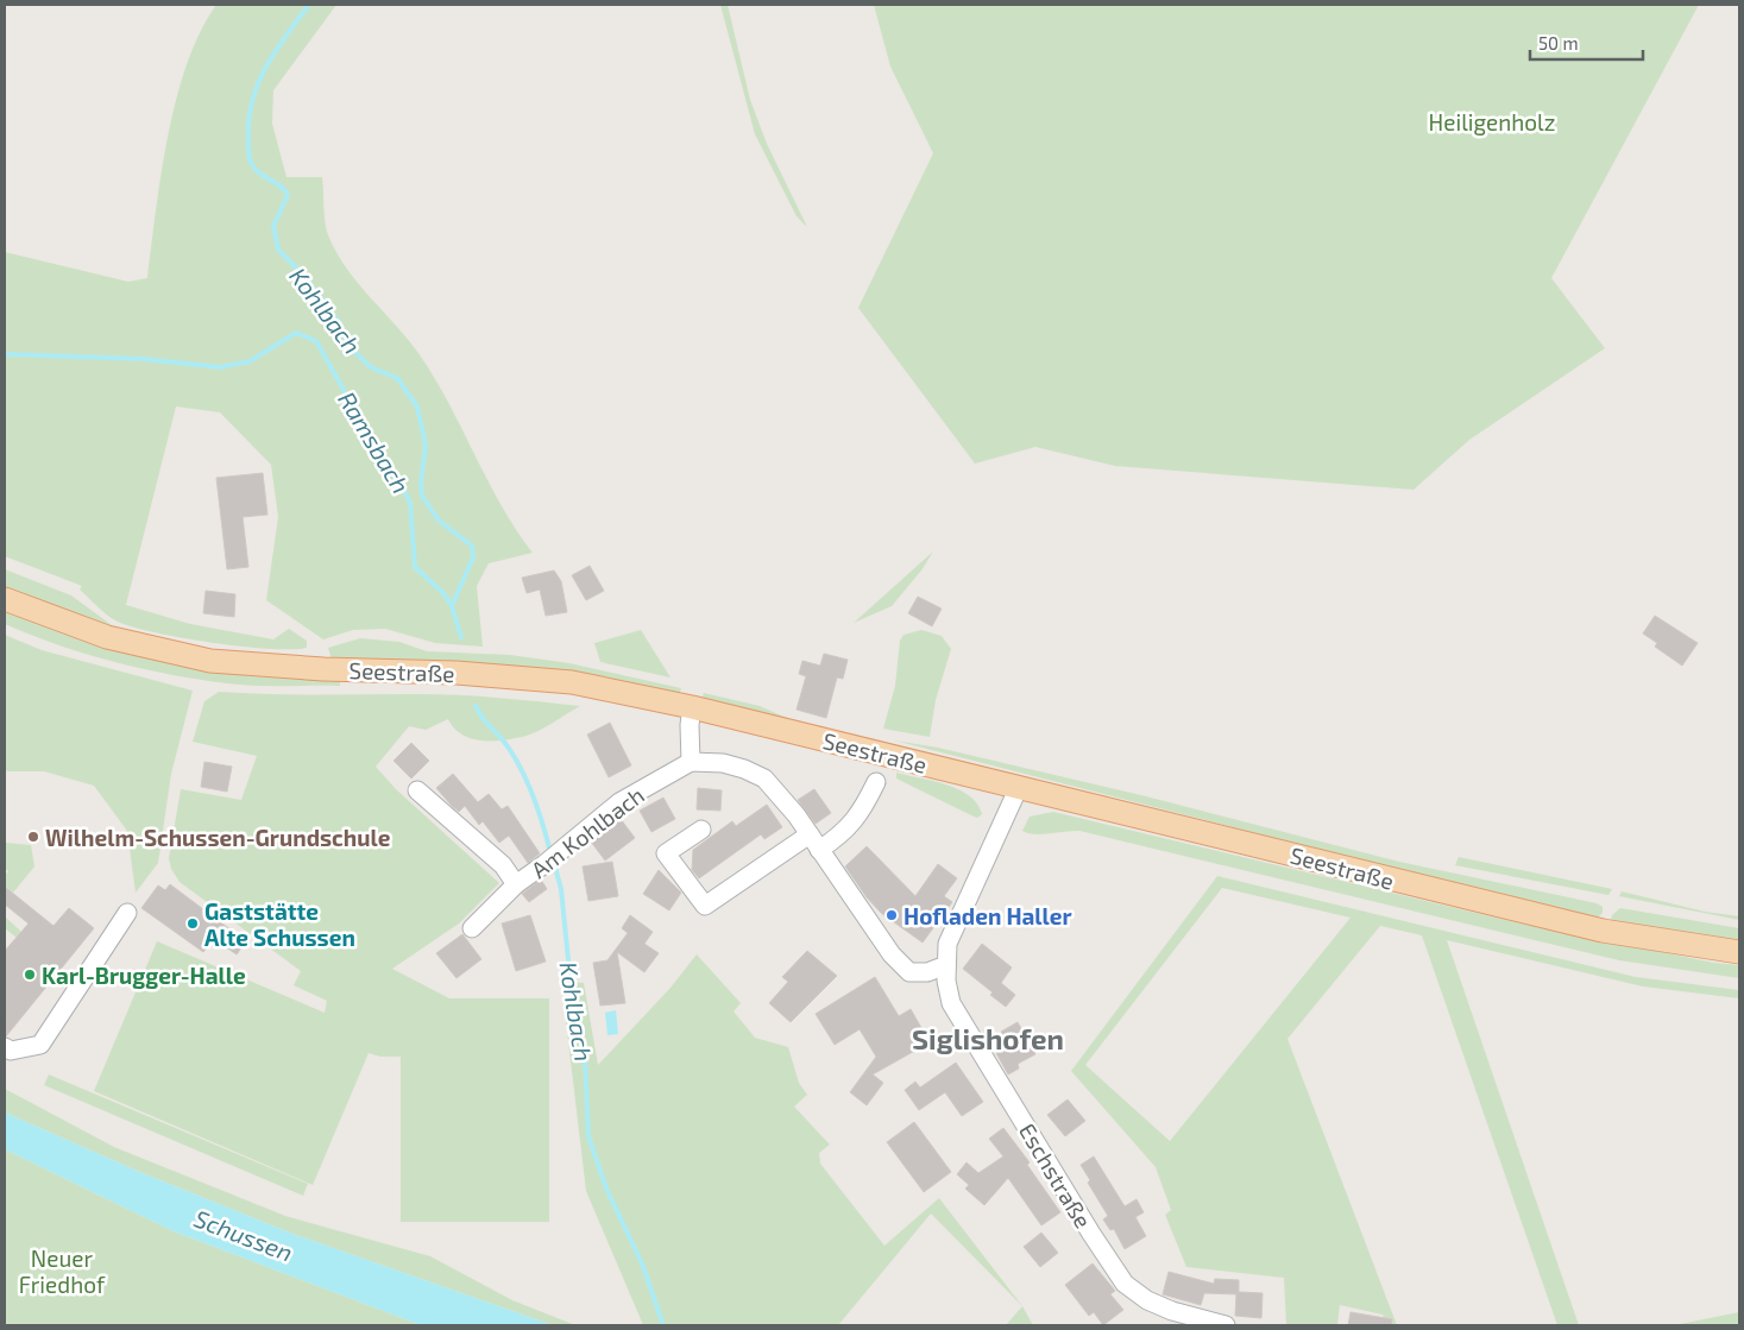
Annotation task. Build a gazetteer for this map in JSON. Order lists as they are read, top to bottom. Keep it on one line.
{"streets":{"main road":["Seestraße"],"street":["Am Kohlbach","Eschstraße"]},"crossings":[["Seestraße","Eschstraße"]],"districts":["Siglishofen"],"water":["Kohlbach","Ramsbach","Schussen"],"parks":["Heiligenholz","Neuer Friedhof"],"places":["Wilhelm-Schussen-Grundschule","Hofladen Haller","Gaststätte Alte Schussen","Karl-Brugger-Halle"],"scale_bar":"50 m"}
